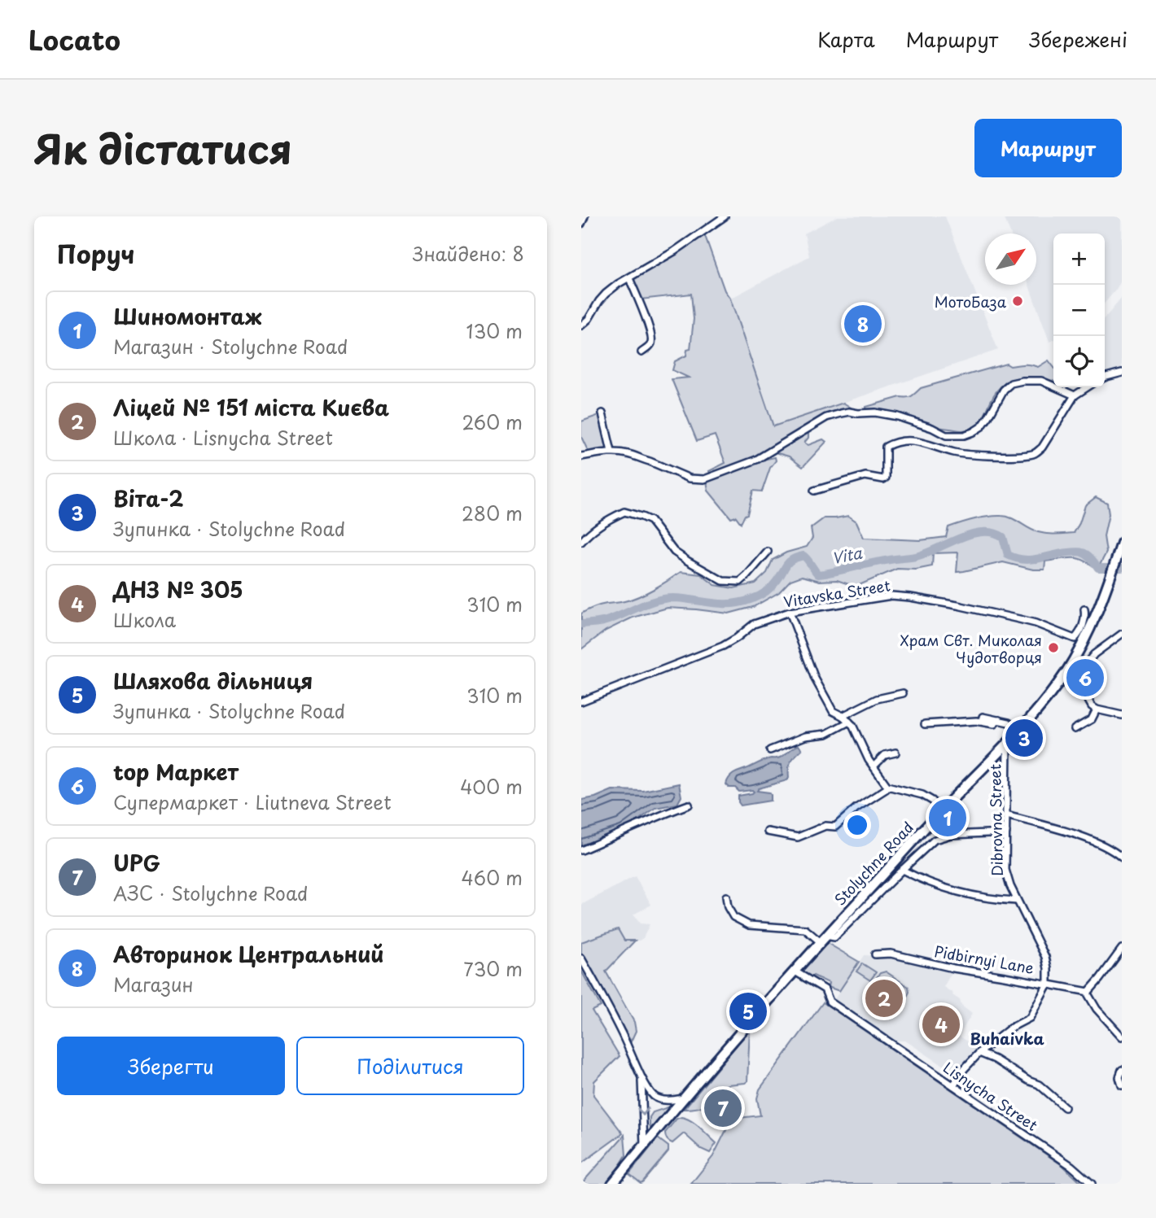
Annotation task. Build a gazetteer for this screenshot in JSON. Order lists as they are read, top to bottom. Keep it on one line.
{"streets":{"main road":["Stolychne Road"],"street":["Vitavska Street","Dibrovna Street","Pidbirnyi Lane","Lisnycha Street"]},"crossings":[["Dibrovna Street","Stolychne Road"],["Dibrovna Street","Pidbirnyi Lane"],["Stolychne Road","Lisnycha Street"]],"districts":["Buhaivka"],"water":["Vita"],"places":["МотоБаза","Храм Свт. Миколая Чудотворця"],"north":"top right","page":{"header":"Locato","nav":["Карта","Маршрут","Збережені"],"title":"Як дістатися","buttons":["Маршрут",["Зберегти","Поділитися"]],"heading":["Поруч","Знайдено: 8"],"map_buttons":["+","−"],"list":[{"mark":"1","name":"Шиномонтаж","note":"Магазин · Stolychne Road","value":"130 m"},{"mark":"2","name":"Ліцей № 151 міста Києва","note":"Школа · Lisnycha Street","value":"260 m"},{"mark":"3","name":"Віта-2","note":"Зупинка · Stolychne Road","value":"280 m"},{"mark":"4","name":"ДНЗ № 305","note":"Школа","value":"310 m"},{"mark":"5","name":"Шляхова дільниця","note":"Зупинка · Stolychne Road","value":"310 m"},{"mark":"6","name":"top Маркет","note":"Супермаркет · Liutneva Street","value":"400 m"},{"mark":"7","name":"UPG","note":"АЗС · Stolychne Road","value":"460 m"},{"mark":"8","name":"Авторинок Центральний","note":"Магазин","value":"730 m"}],"pins":["8","6","3","1","2","5","4","7"]}}
